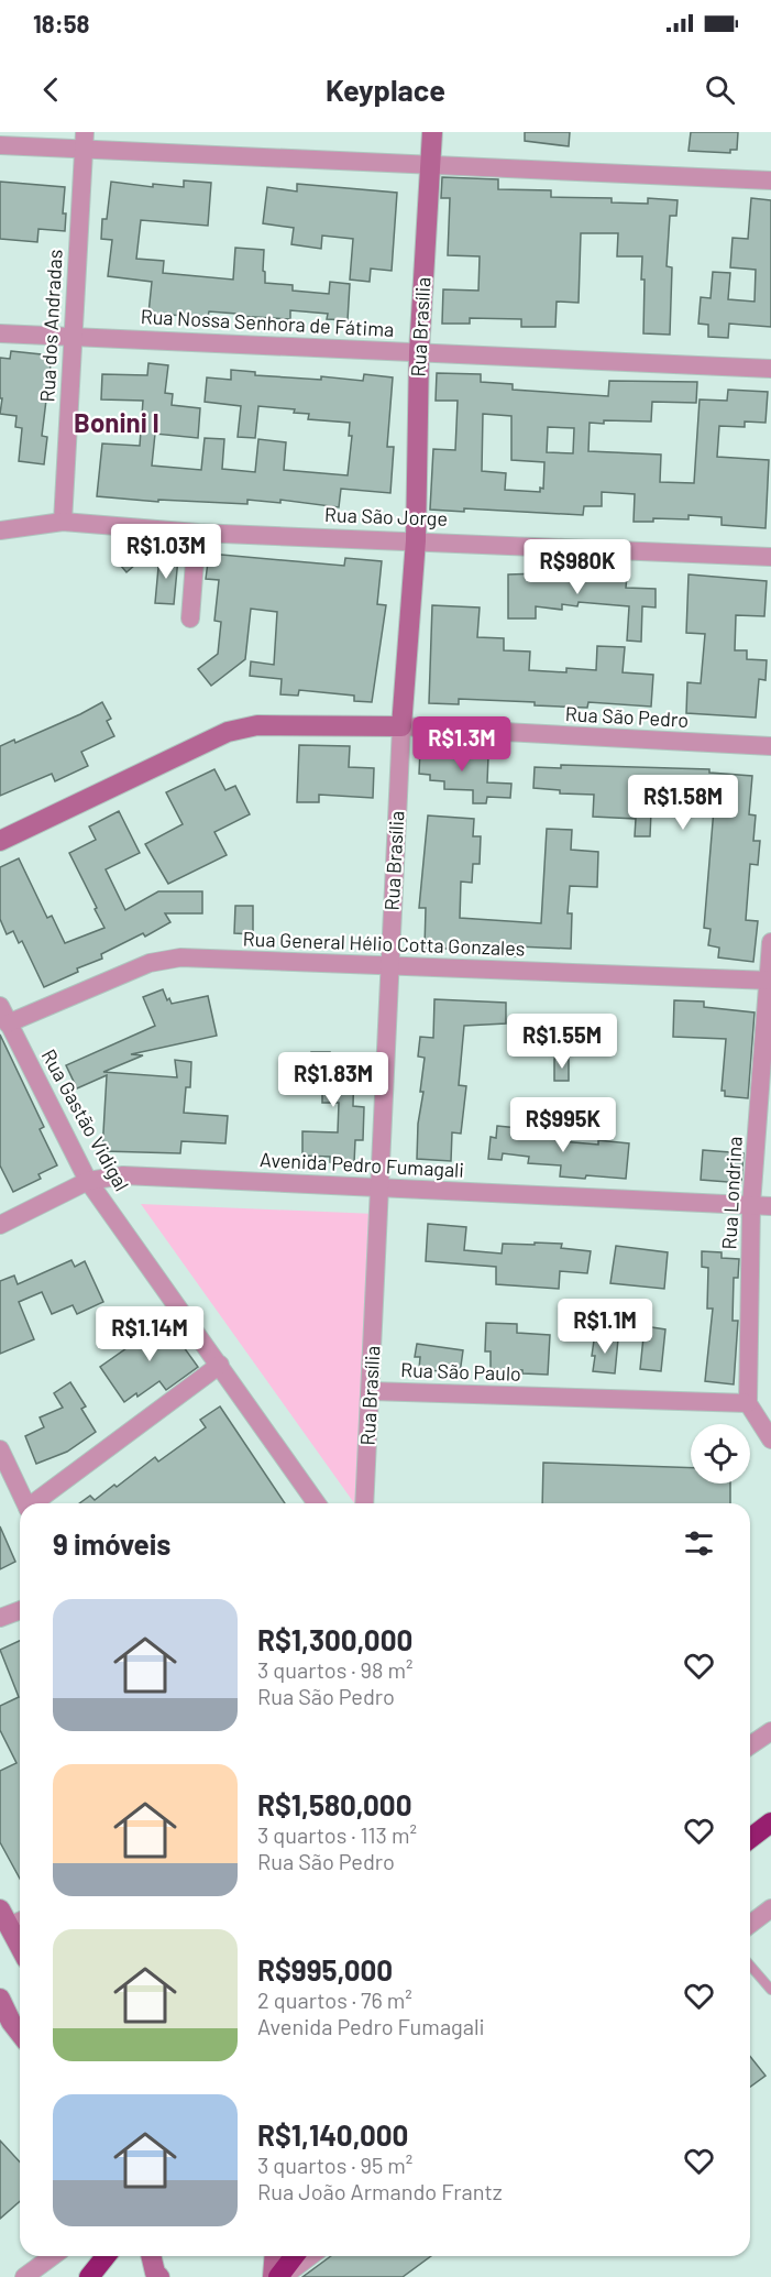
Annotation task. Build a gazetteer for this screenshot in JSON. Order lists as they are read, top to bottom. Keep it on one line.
{"streets":{"street":["Rua Nossa Senhora de Fátima","Rua dos Andradas","Rua Brasília","Rua São Jorge","Rua São Pedro","Rua General Hélio Cotta Gonzales","Rua Gastão Vidigal","Avenida Pedro Fumagali","Rua Londrina","Rua São Paulo"]},"crossings":[["Rua Nossa Senhora de Fátima","Rua dos Andradas"],["Rua Nossa Senhora de Fátima","Rua Brasília"],["Rua dos Andradas","Rua São Jorge"],["Rua Brasília","Rua São Jorge"],["Rua Brasília","Rua São Pedro"],["Rua Brasília","Rua General Hélio Cotta Gonzales"],["Rua Brasília","Avenida Pedro Fumagali"],["Rua Brasília","Rua São Paulo"],["Rua General Hélio Cotta Gonzales","Rua Gastão Vidigal"],["Rua General Hélio Cotta Gonzales","Rua Londrina"],["Rua Gastão Vidigal","Avenida Pedro Fumagali"],["Avenida Pedro Fumagali","Rua Londrina"],["Rua Londrina","Rua São Paulo"]],"districts":["Bonini I"],"page":{"status":"18:58","header":"Keyplace","price":["R$1.03M","R$980K","R$1.3M","R$1.58M","R$1.55M","R$1.83M","R$995K","R$1.1M","R$1.14M"],"heading":"9 imóveis","list":[{"name":"R$1,300,000","note":"3 quartos · 98 m² · Rua São Pedro"},{"name":"R$1,580,000","note":"3 quartos · 113 m² · Rua São Pedro"},{"name":"R$995,000","note":"2 quartos · 76 m² · Avenida Pedro Fumagali"},{"name":"R$1,140,000","note":"3 quartos · 95 m² · Rua João Armando Frantz"}]}}
